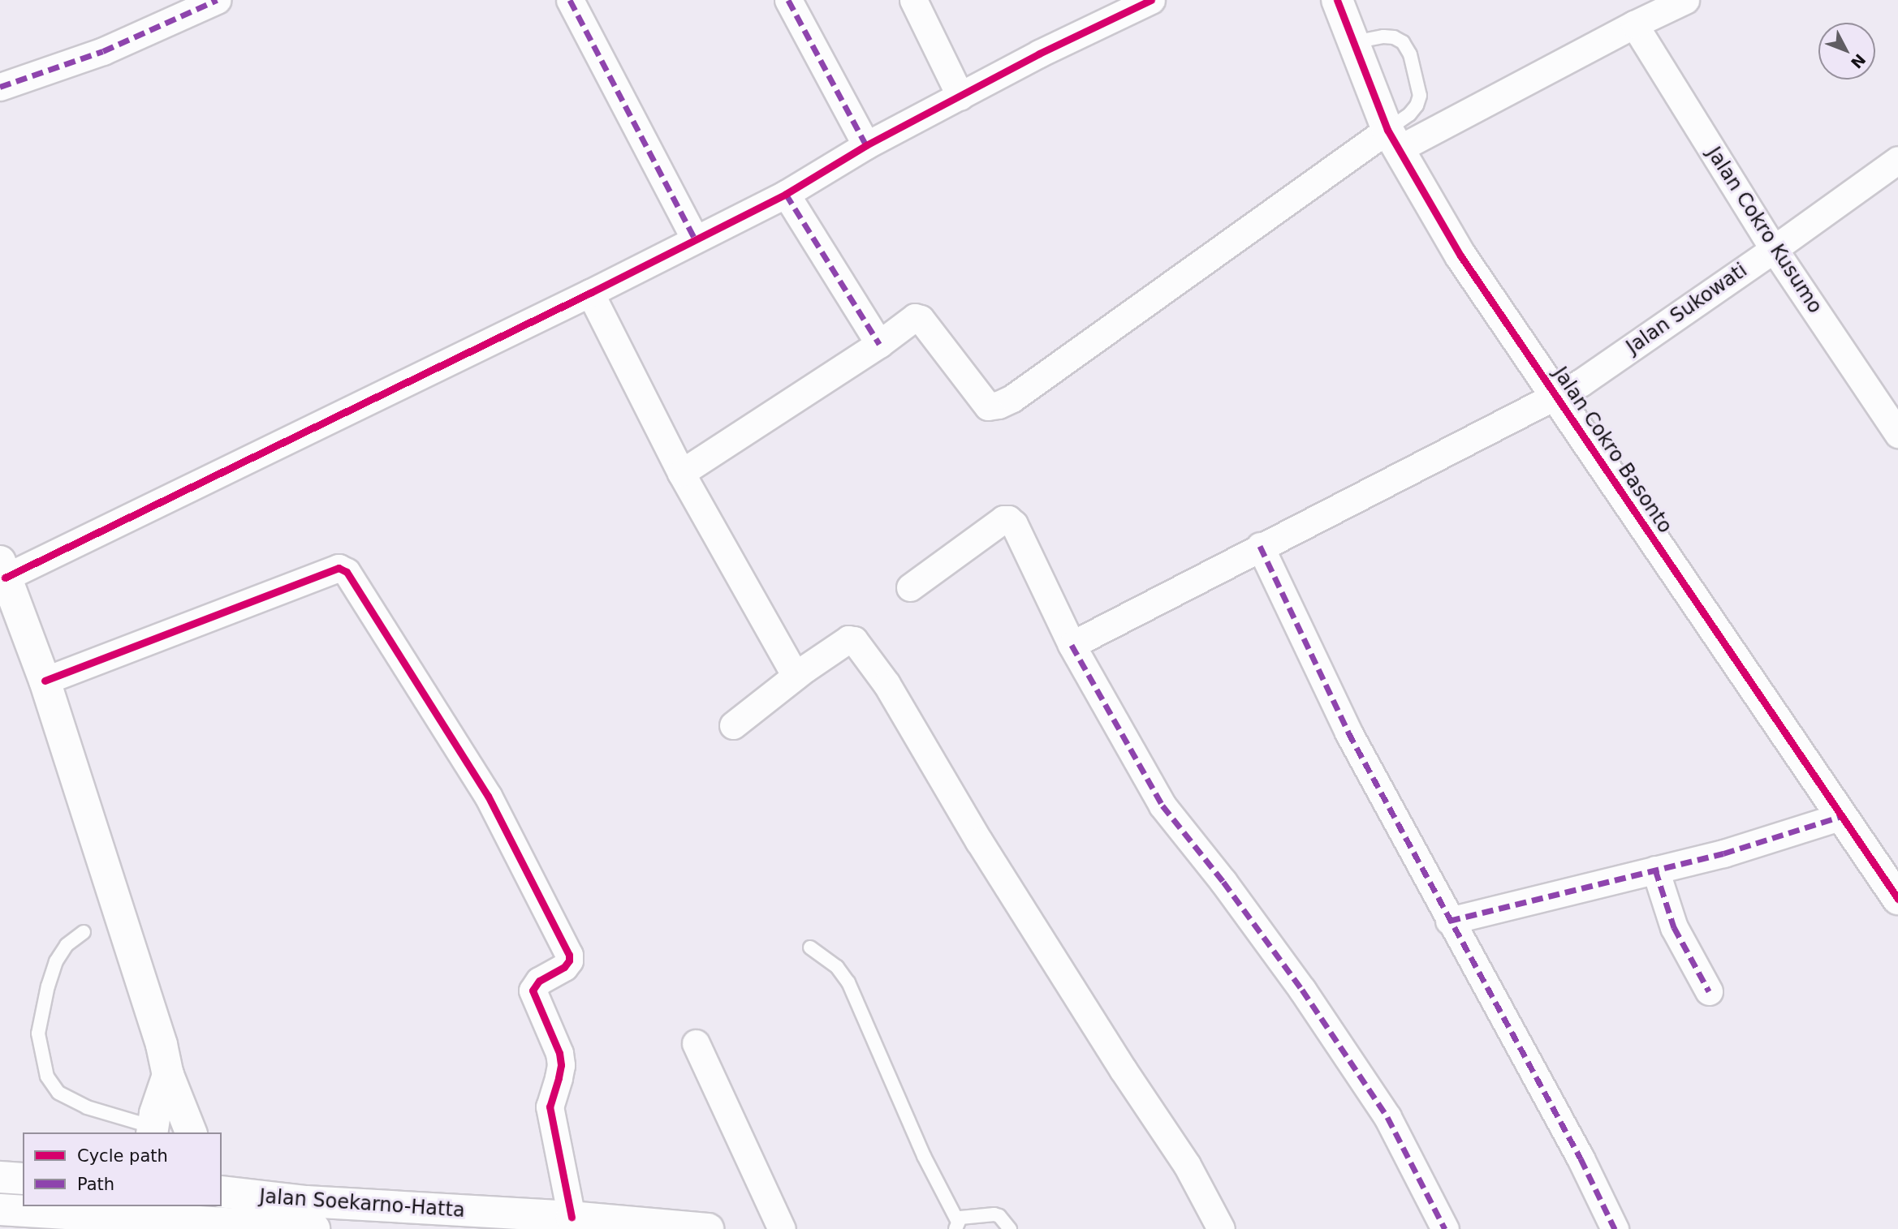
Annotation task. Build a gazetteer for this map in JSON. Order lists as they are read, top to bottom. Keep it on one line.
{"streets":{"main road":["Jalan Cokro Basonto","Jalan Soekarno-Hatta"],"street":["Jalan Cokro Kusumo","Jalan Sukowati"]},"crossings":[["Jalan Cokro Kusumo","Jalan Sukowati"],["Jalan Sukowati","Jalan Cokro Basonto"]],"legend":["Cycle path","Path"],"north":"bottom right"}
